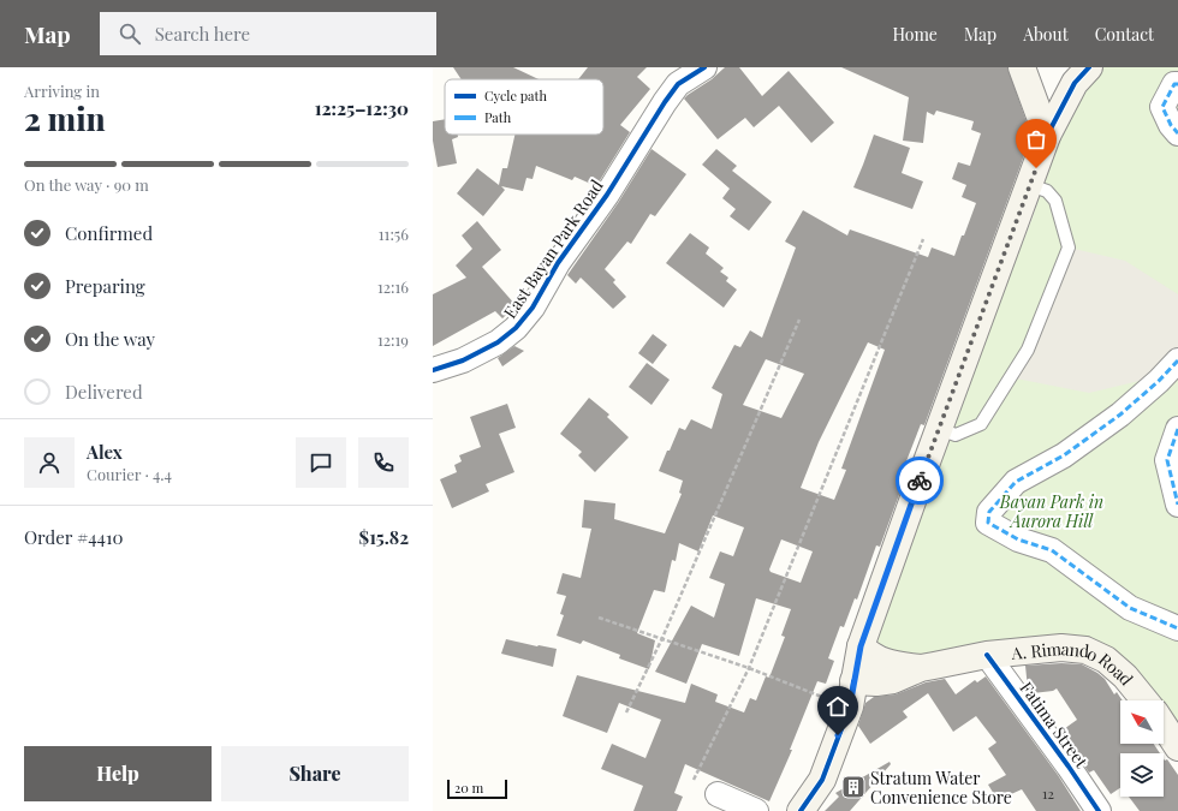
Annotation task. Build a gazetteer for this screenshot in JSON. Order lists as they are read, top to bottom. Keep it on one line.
{"streets":{"main road":["A. Rimando Road"],"street":["East Bayan Park Road","Fatima Street"]},"crossings":[["A. Rimando Road","Fatima Street"]],"parks":["Bayan Park in Aurora Hill"],"places":{"building":["Stratum Water Convenience Store"]},"house_numbers":["12"],"legend":["Cycle path","Path"],"scale_bar":"20 m","north":"top left","page":{"header":"Map","search":"Search here","nav":["Home","Map","About","Contact"],"heading":["2 min","Arriving in","12:25–12:30"],"panel":["Alex","Courier · 4.4","Order #4410","$15.82"],"bar":"On the way · 90 m","list":[["Confirmed","11:56"],["Preparing","12:16"],["On the way","12:19"],"Delivered"],"buttons":["Help","Share"],"scale":"20 m"}}
